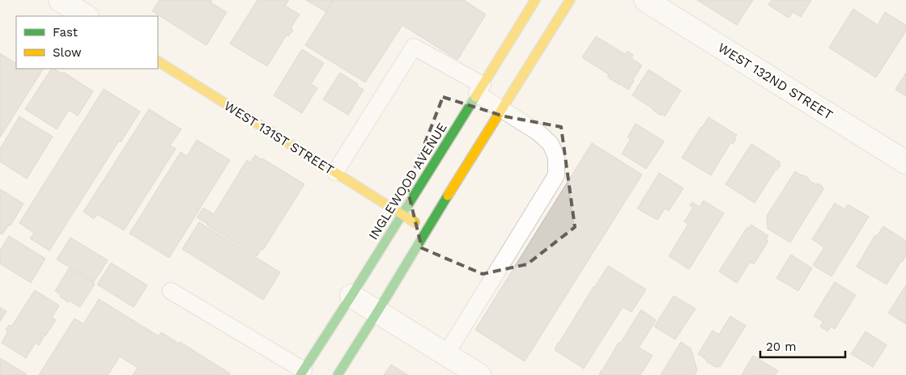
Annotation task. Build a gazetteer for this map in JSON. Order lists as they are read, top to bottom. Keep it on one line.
{"streets":{"main road":["WEST 131ST STREET","INGLEWOOD AVENUE"],"street":["WEST 132ND STREET"]},"crossings":[["WEST 131ST STREET","INGLEWOOD AVENUE"]],"legend":["Fast","Slow"],"scale_bar":"20 m"}
